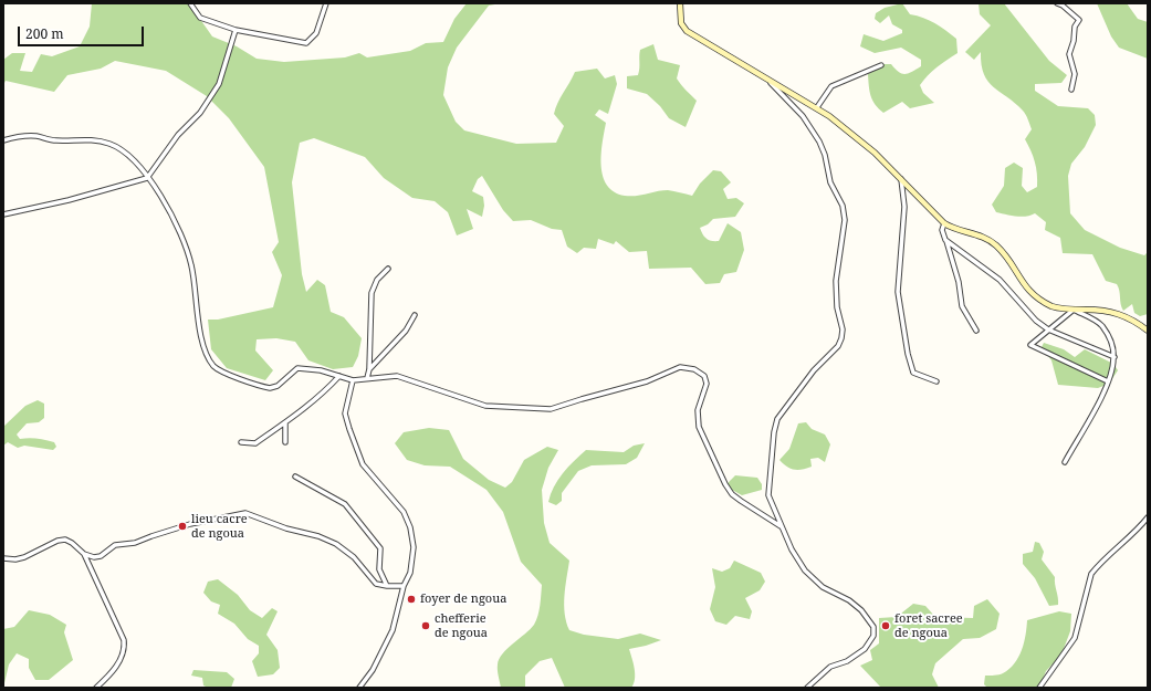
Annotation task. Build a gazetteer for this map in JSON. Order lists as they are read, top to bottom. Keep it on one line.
{"places":["lieu cacre de ngoua","foyer de ngoua","chefferie de ngoua","foret sacree de ngoua"],"scale_bar":"200 m"}
